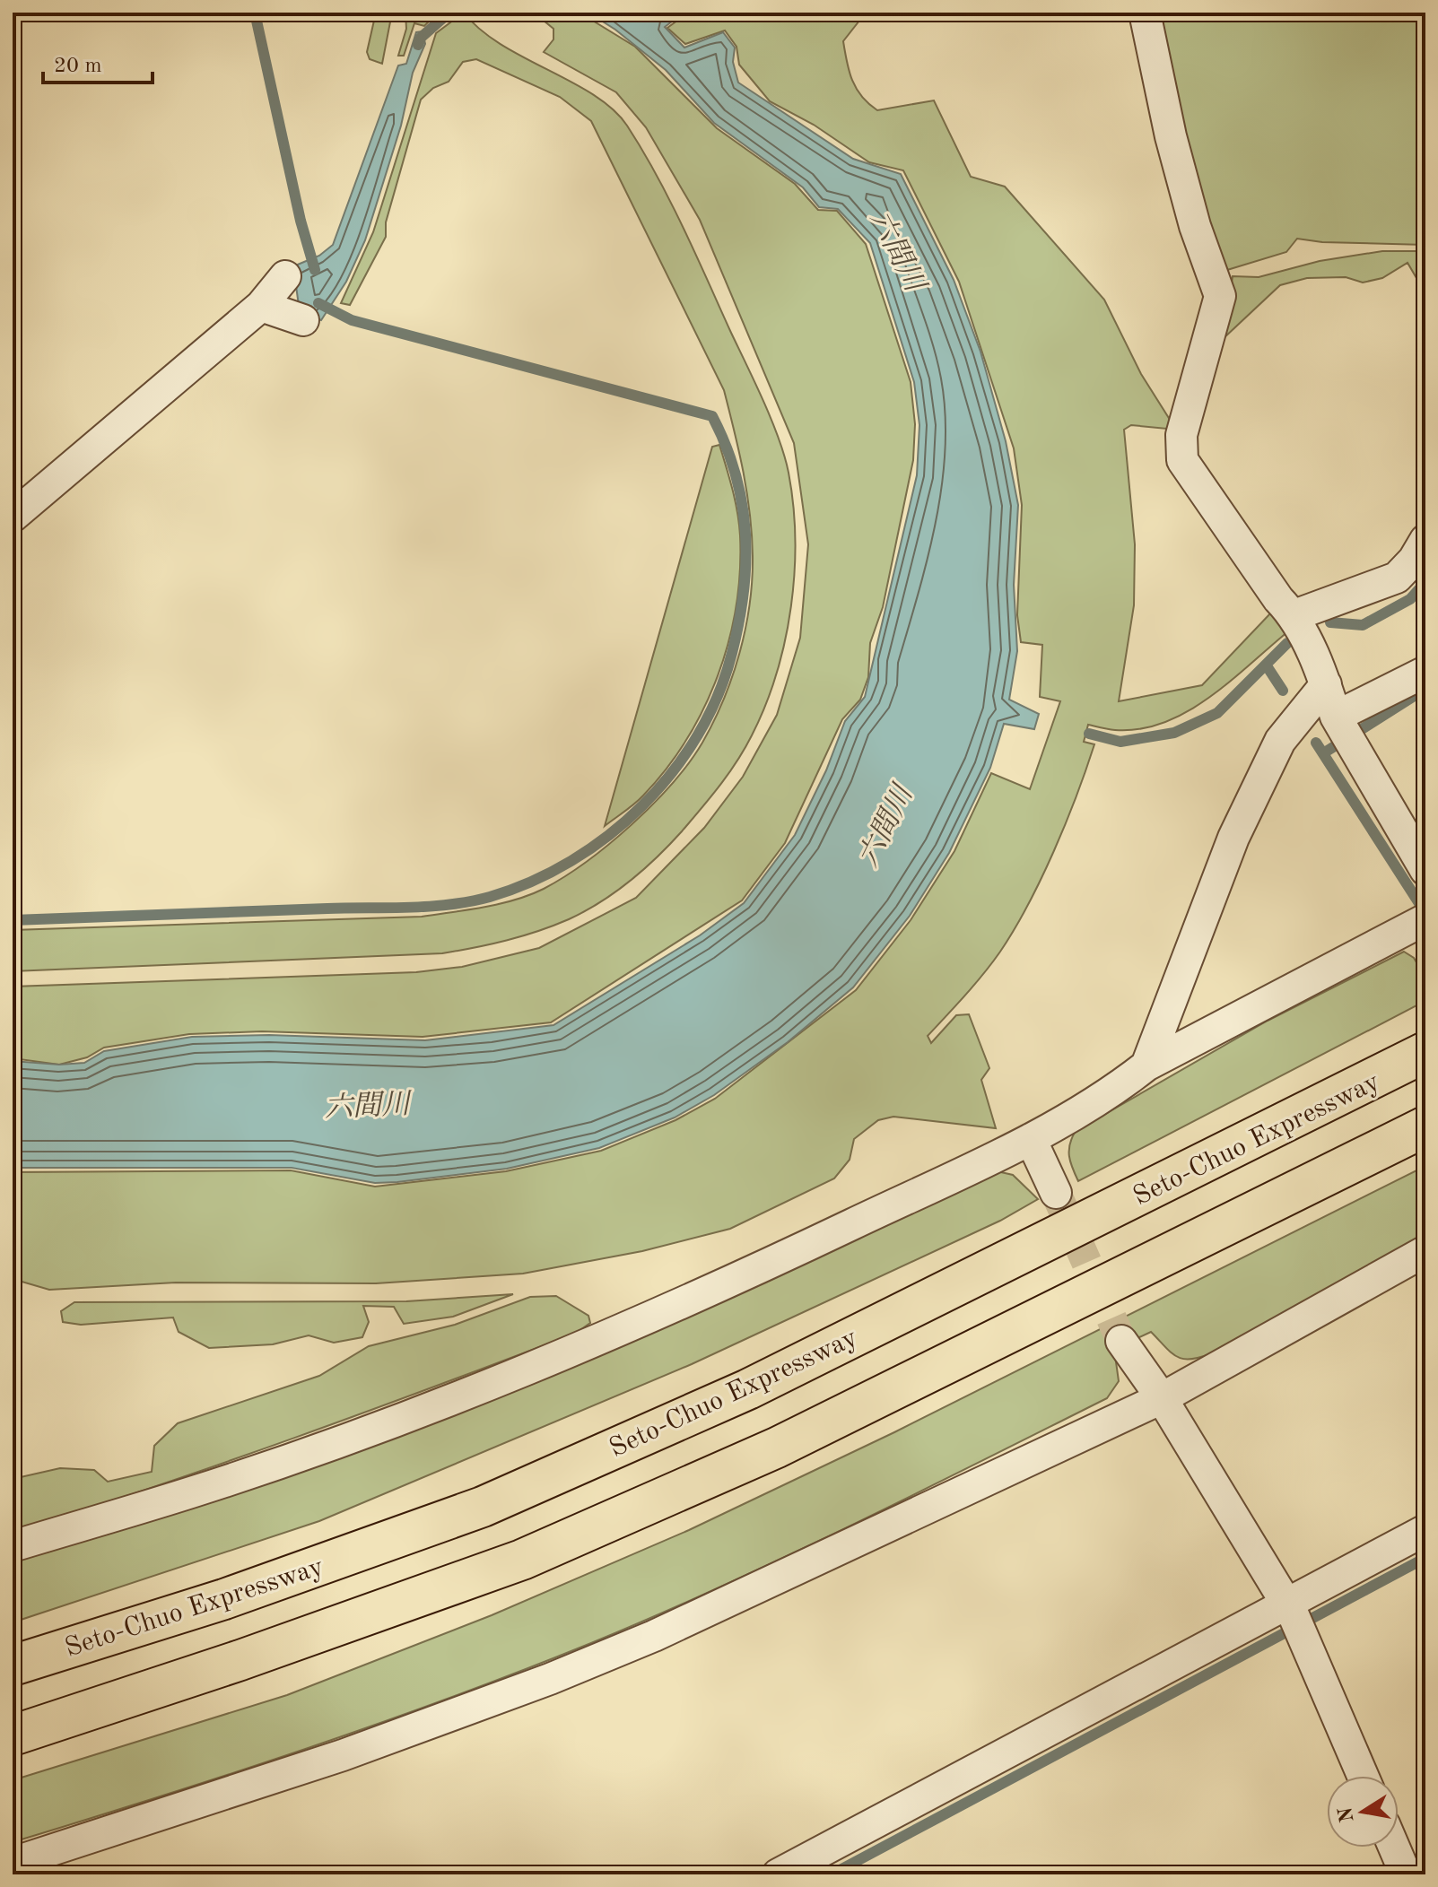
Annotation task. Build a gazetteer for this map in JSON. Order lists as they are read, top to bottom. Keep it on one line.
{"streets":{"highway":["Seto-Chuo Expressway"]},"water":["六間川"],"scale_bar":"20 m","north":"left"}
